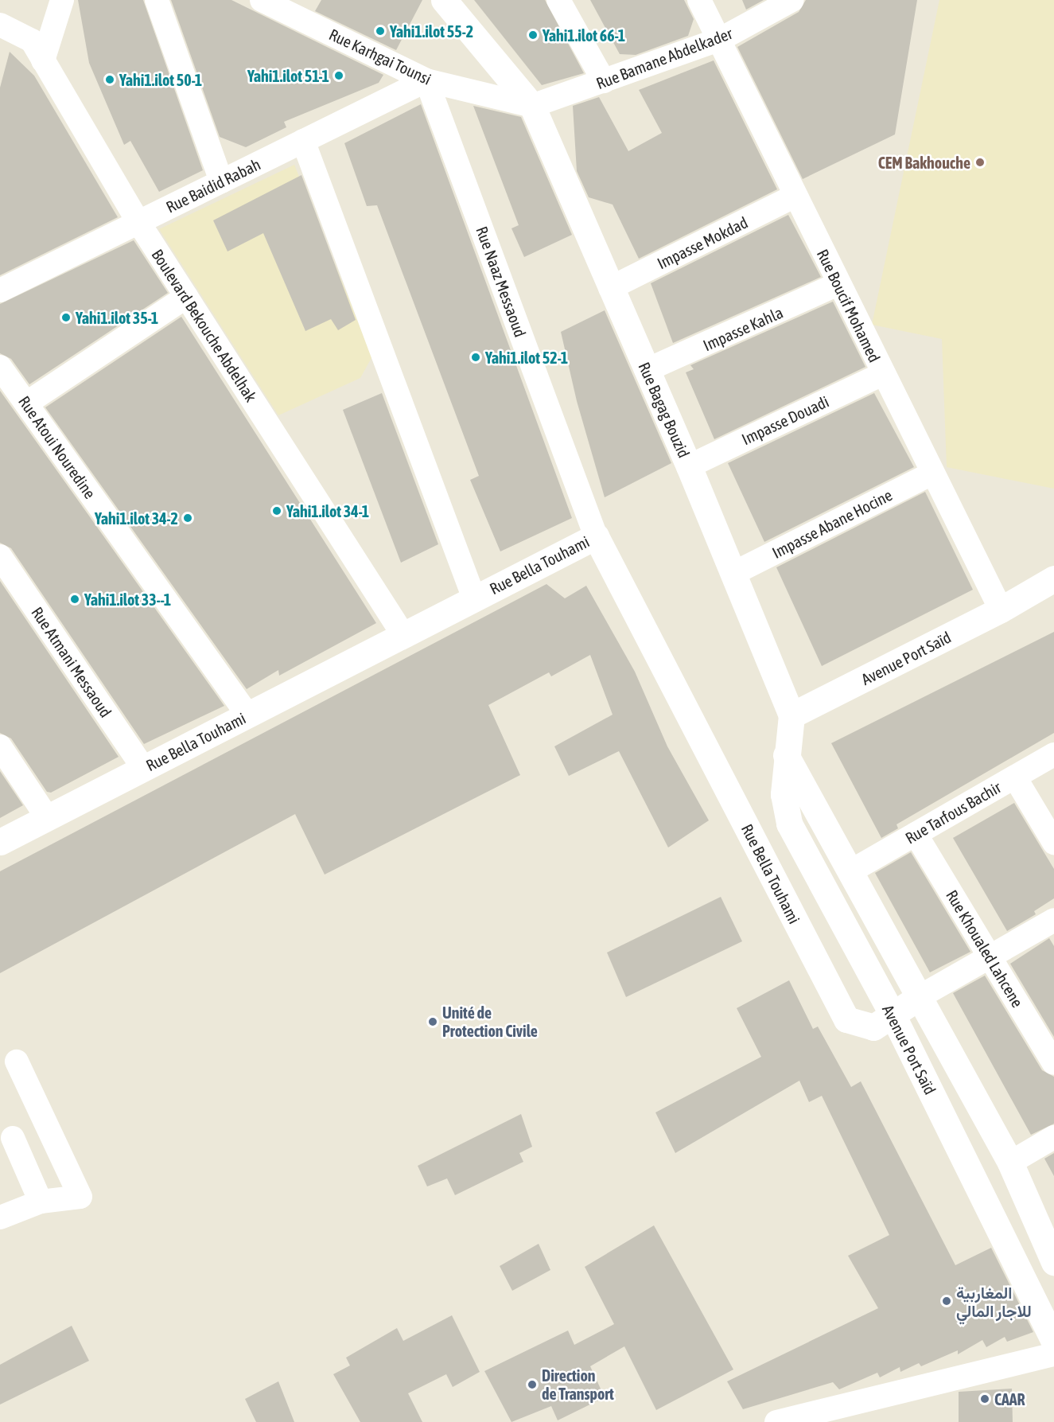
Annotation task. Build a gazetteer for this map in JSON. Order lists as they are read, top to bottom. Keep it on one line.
{"streets":{"street":["Rue Karhgai Tounsi","Rue Bamane Abdelkader","Rue Baidid Rabah","Impasse Mokdad","Rue Naaz Messaoud","Rue Boucif Mohamed","Boulevard Bekouche Abdelhak","Impasse Kahla","Rue Bagag Bouzid","Impasse Douadi","Rue Atoui Nouredine","Impasse Abane Hocine","Rue Bella Touhami","Avenue Port Saïd","Rue Atmani Messaoud","Rue Tarfous Bachir","Rue Khoualed Lahcene"]},"crossings":[["Rue Karhgai Tounsi","Rue Bamane Abdelkader"],["Rue Karhgai Tounsi","Rue Baidid Rabah"],["Rue Karhgai Tounsi","Rue Naaz Messaoud"],["Rue Karhgai Tounsi","Rue Bagag Bouzid"],["Rue Bamane Abdelkader","Rue Boucif Mohamed"],["Rue Bamane Abdelkader","Rue Bagag Bouzid"],["Rue Baidid Rabah","Rue Naaz Messaoud"],["Rue Baidid Rabah","Boulevard Bekouche Abdelhak"],["Impasse Mokdad","Rue Boucif Mohamed"],["Impasse Mokdad","Rue Bagag Bouzid"],["Rue Naaz Messaoud","Rue Bella Touhami"],["Rue Boucif Mohamed","Impasse Kahla"],["Rue Boucif Mohamed","Impasse Douadi"],["Rue Boucif Mohamed","Impasse Abane Hocine"],["Rue Boucif Mohamed","Avenue Port Saïd"],["Boulevard Bekouche Abdelhak","Rue Bella Touhami"],["Impasse Kahla","Rue Bagag Bouzid"],["Rue Bagag Bouzid","Impasse Douadi"],["Rue Bagag Bouzid","Impasse Abane Hocine"],["Rue Bagag Bouzid","Avenue Port Saïd"],["Rue Atoui Nouredine","Rue Bella Touhami"],["Rue Bella Touhami","Avenue Port Saïd"],["Rue Bella Touhami","Rue Atmani Messaoud"],["Rue Tarfous Bachir","Rue Khoualed Lahcene"]],"places":["Yahi1.ilot 55-2","Yahi1.ilot 66-1","Yahi1.ilot 51-1","Yahi1.ilot 50-1","CEM Bakhouche","Yahi1.ilot 35-1","Yahi1.ilot 52-1","Yahi1.ilot 34-1","Yahi1.ilot 34-2","Yahi1.ilot 33--1","Unité de Protection Civile","المغاربية للاجار المالي","Direction de Transport","CAAR"]}
